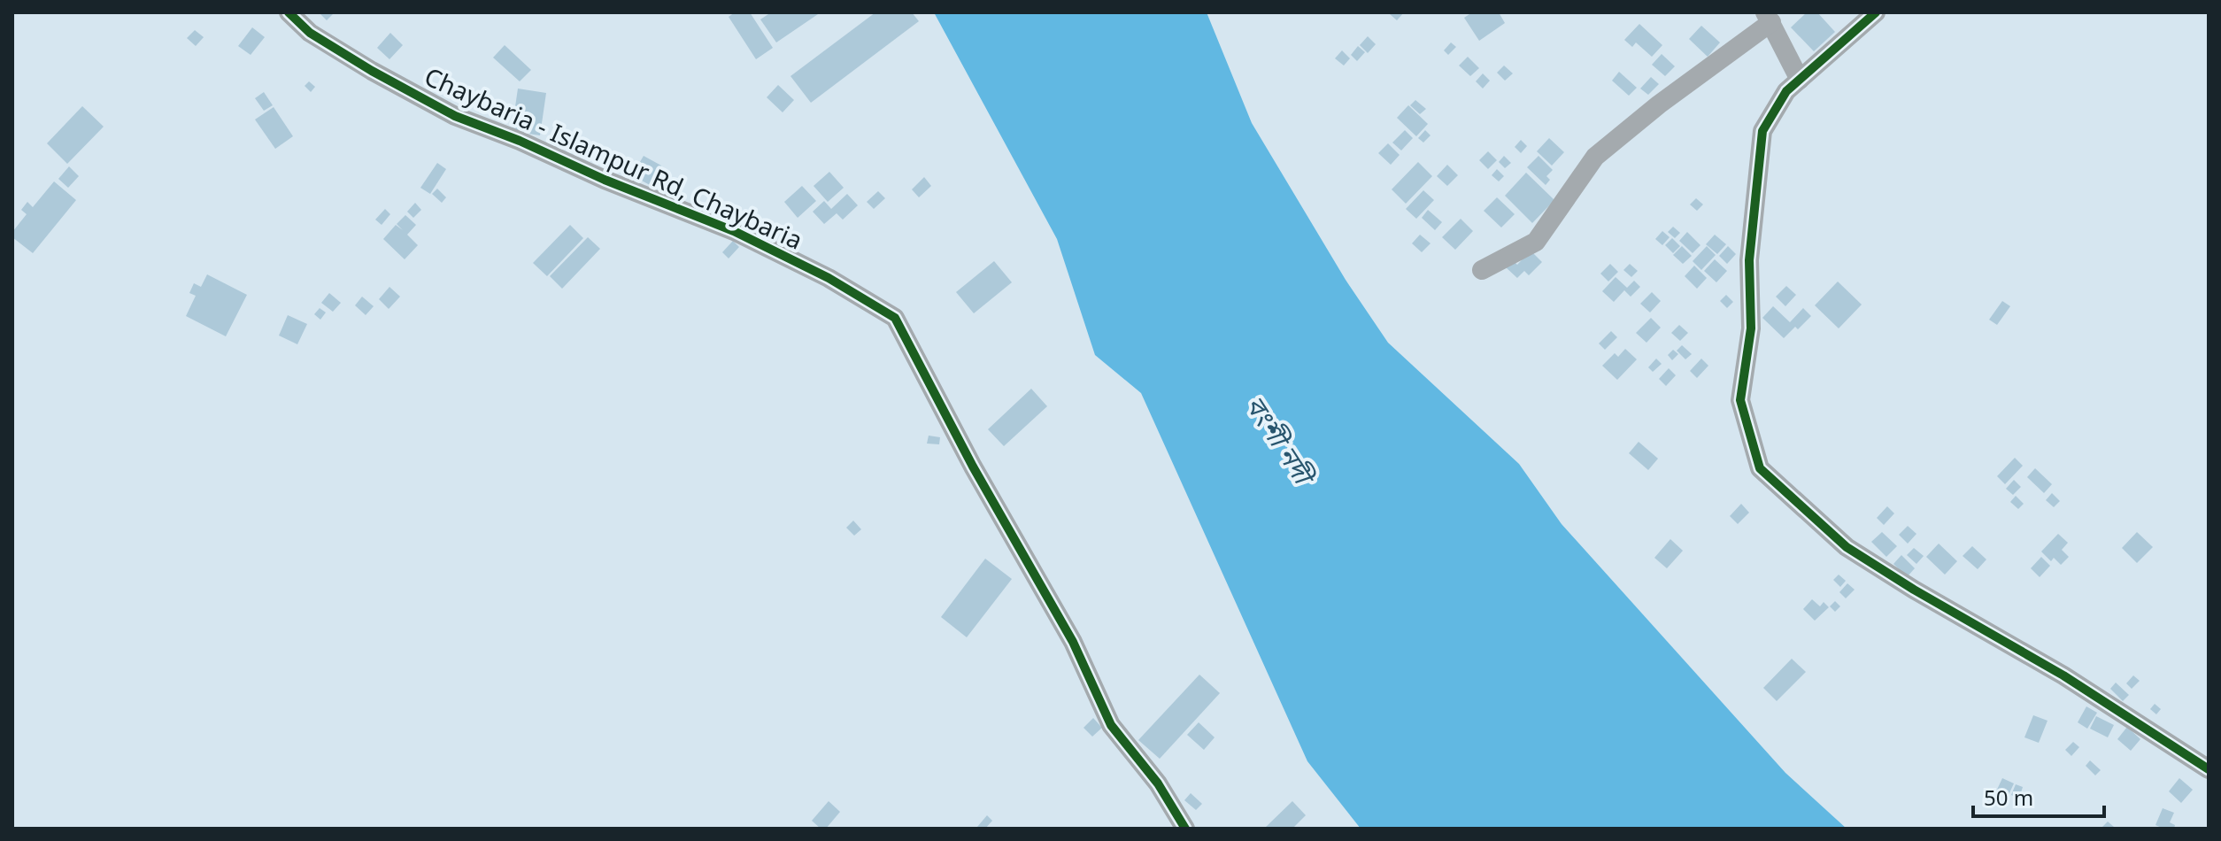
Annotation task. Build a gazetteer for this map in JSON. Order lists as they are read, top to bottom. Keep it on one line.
{"streets":{"street":["Chaybaria - Islampur Rd, Chaybaria"]},"water":["বংশী নদী"],"scale_bar":"50 m"}
